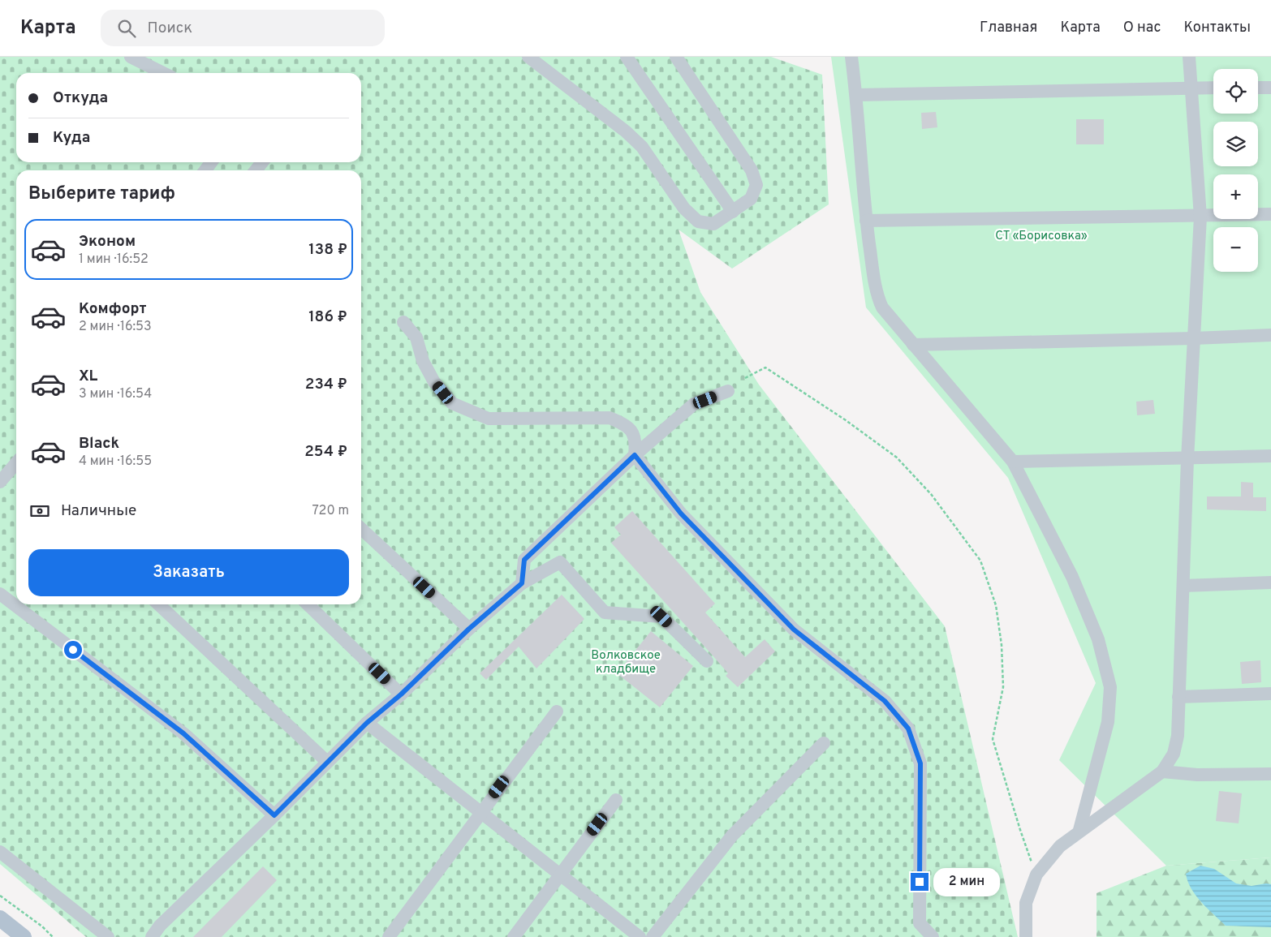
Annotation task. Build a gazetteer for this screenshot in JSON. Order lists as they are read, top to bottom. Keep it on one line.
{"parks":["СТ «Борисовка»","Волковское кладбище"],"page":{"header":"Карта","search":"Поиск","nav":["Главная","Карта","О нас","Контакты"],"map_buttons":["+","−"],"banner":["Откуда","Куда"],"heading":"Выберите тариф","list":[{"name":"Эконом","note":"1 мин · 16:52","value":"138 ₽"},{"name":"Комфорт","note":"2 мин · 16:53","value":"186 ₽"},{"name":"XL","note":"3 мин · 16:54","value":"234 ₽"},{"name":"Black","note":"4 мин · 16:55","value":"254 ₽"}],"pay":["Наличные","720 m"],"buttons":"Заказать","bubble":"2 мин"}}
